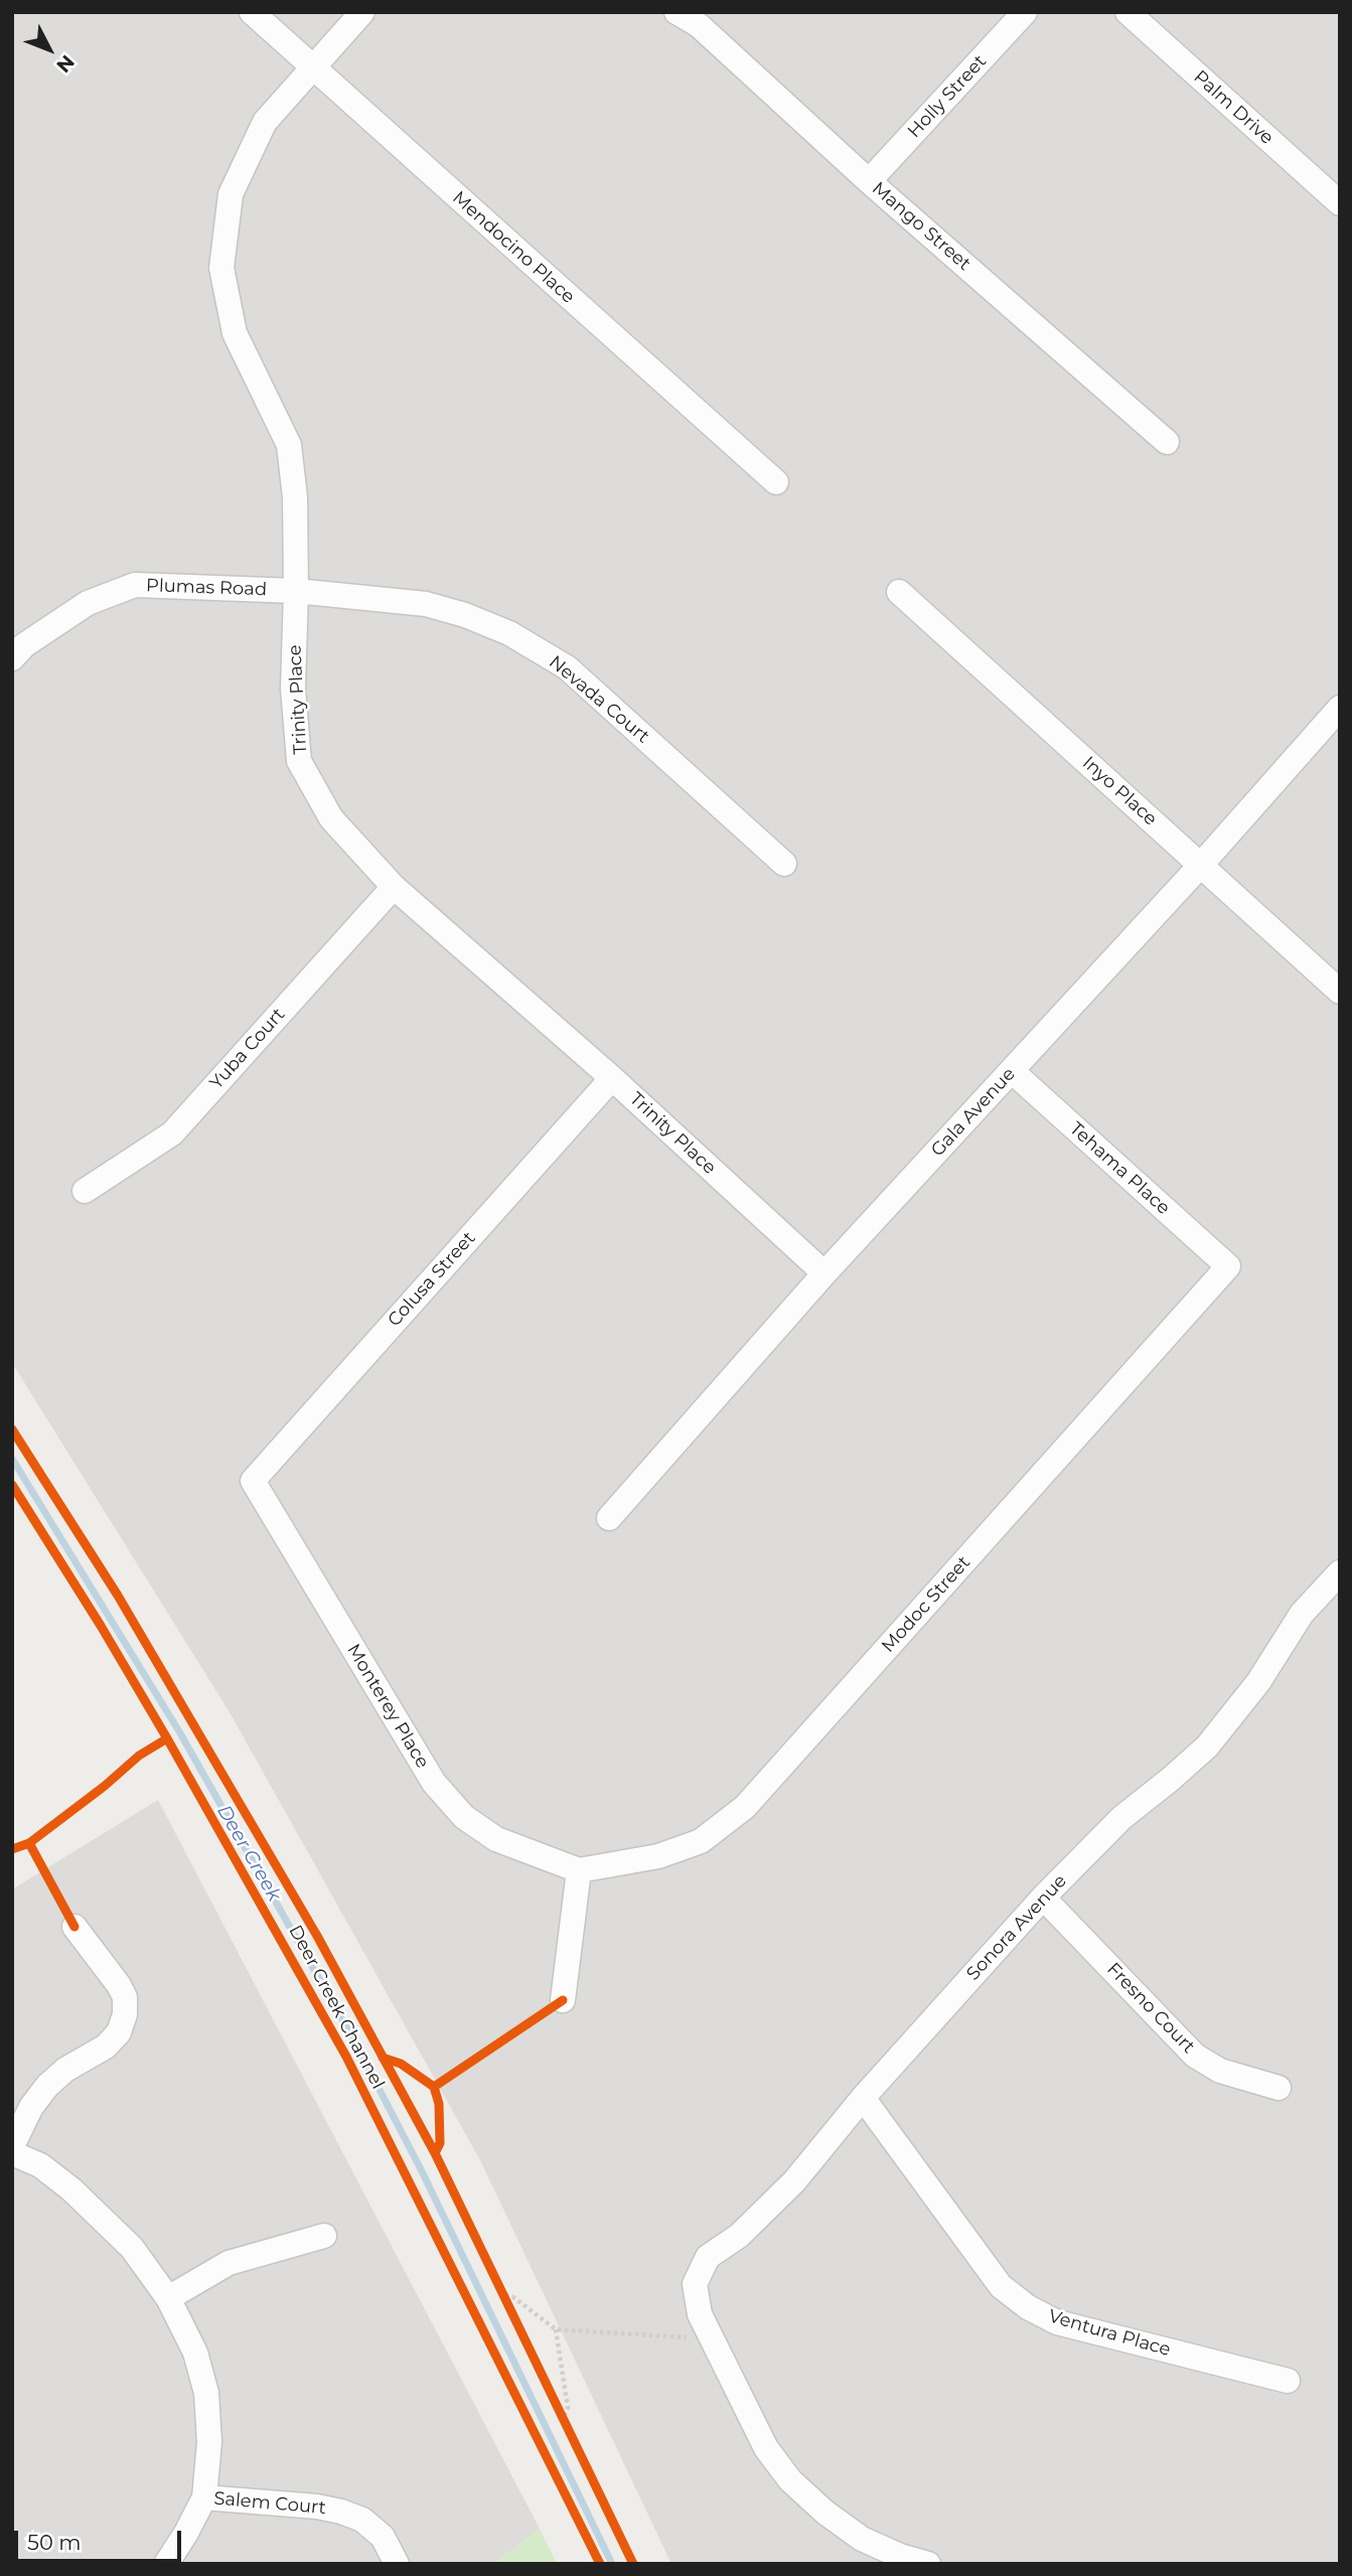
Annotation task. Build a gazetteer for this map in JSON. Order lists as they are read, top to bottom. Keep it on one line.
{"streets":{"street":["Holly Street","Palm Drive","Mango Street","Mendocino Place","Plumas Road","Trinity Place","Nevada Court","Inyo Place","Yuba Court","Gala Avenue","Tehama Place","Colusa Street","Modoc Street","Monterey Place","Sonora Avenue","Fresno Court","Ventura Place","Salem Court"],"cycle path":["Deer Creek Channel"]},"crossings":[["Holly Street","Mango Street"],["Mendocino Place","Trinity Place"],["Plumas Road","Trinity Place"],["Plumas Road","Nevada Court"],["Trinity Place","Nevada Court"],["Trinity Place","Yuba Court"],["Trinity Place","Gala Avenue"],["Trinity Place","Colusa Street"],["Inyo Place","Gala Avenue"],["Gala Avenue","Tehama Place"],["Tehama Place","Modoc Street"],["Colusa Street","Monterey Place"],["Modoc Street","Monterey Place"],["Sonora Avenue","Fresno Court"],["Sonora Avenue","Ventura Place"]],"water":["Deer Creek"],"scale_bar":"50 m","north":"bottom right"}
